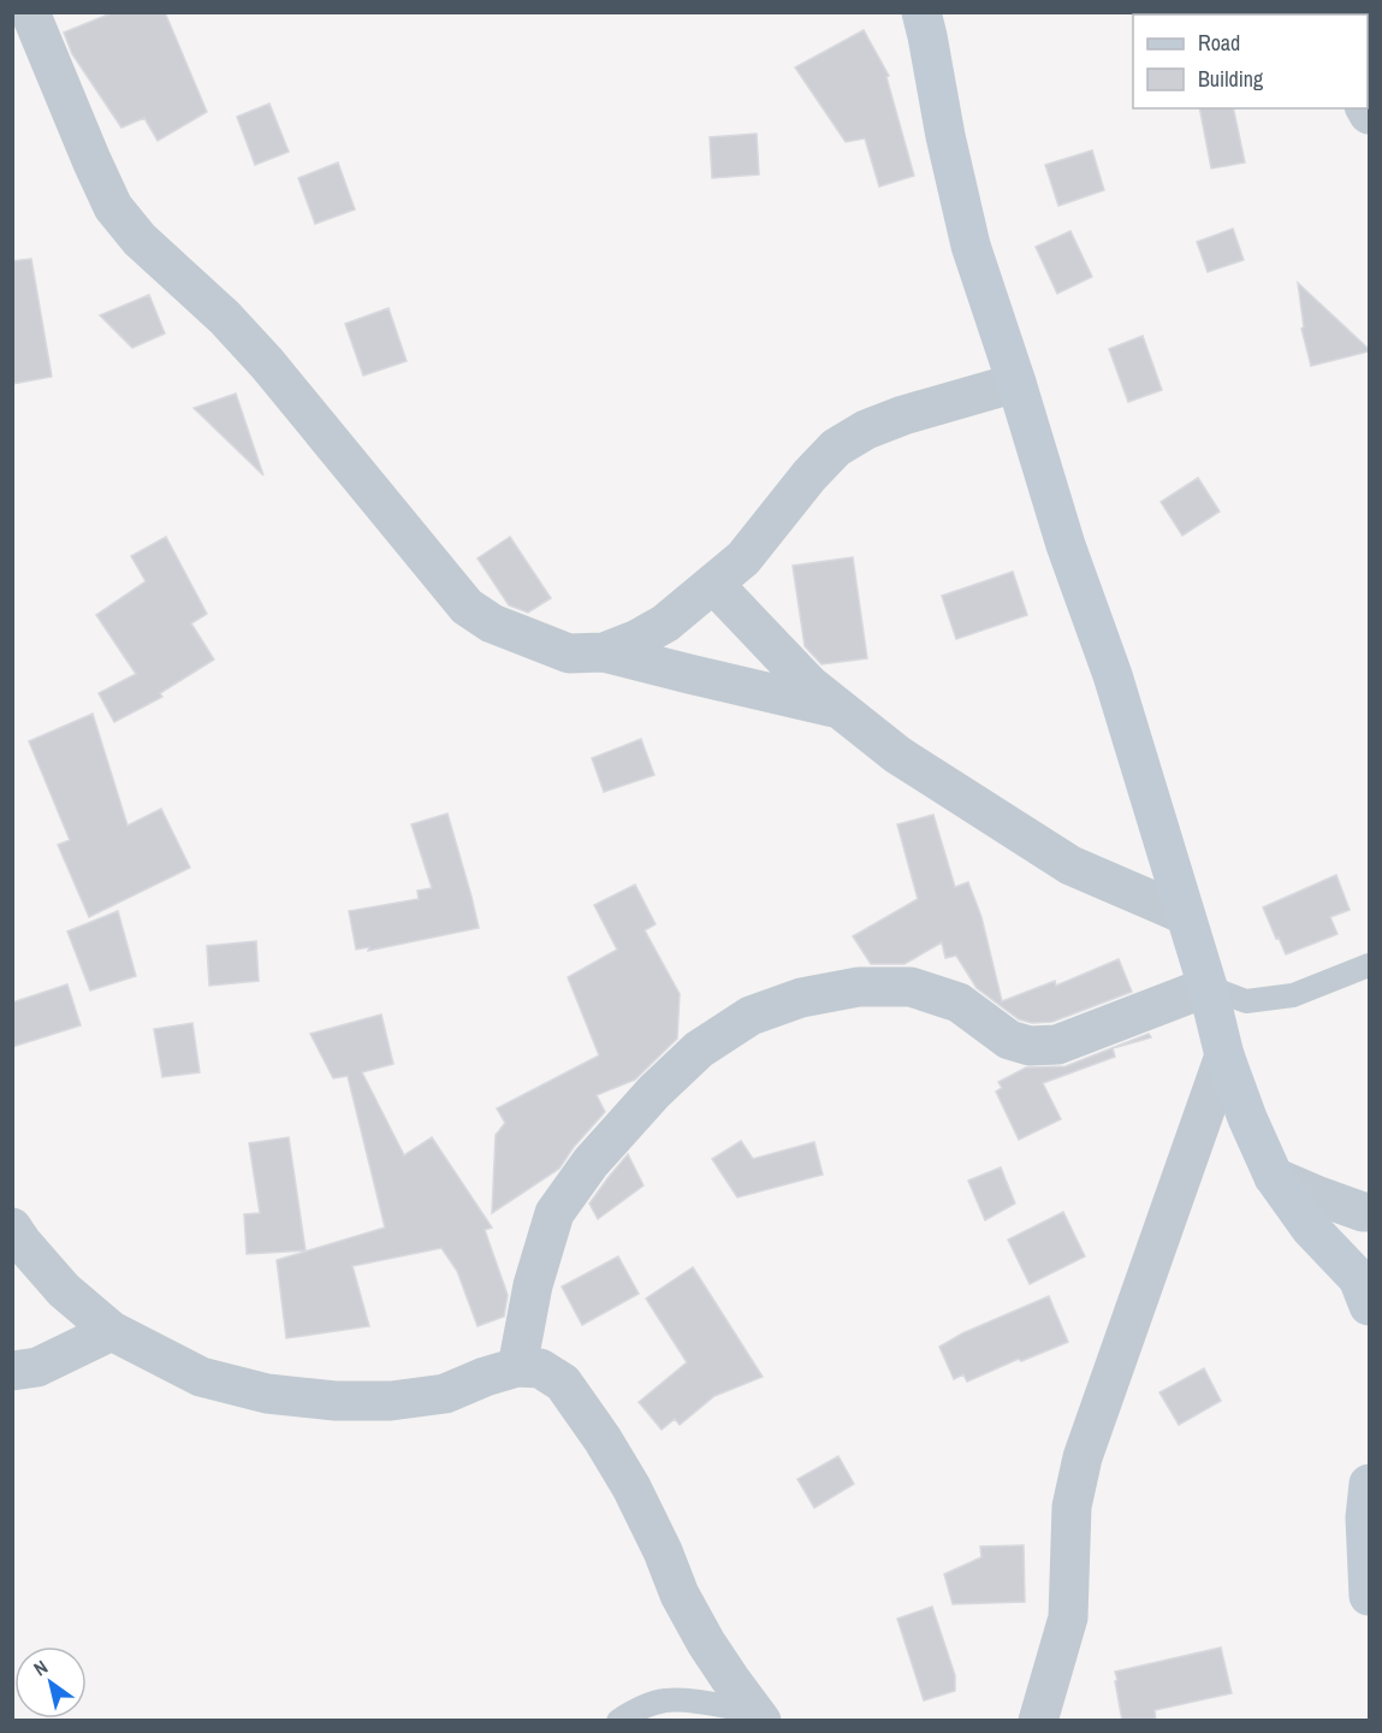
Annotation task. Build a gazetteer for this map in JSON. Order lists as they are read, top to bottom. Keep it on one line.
{"legend":["Road","Building"],"north":"top left"}
